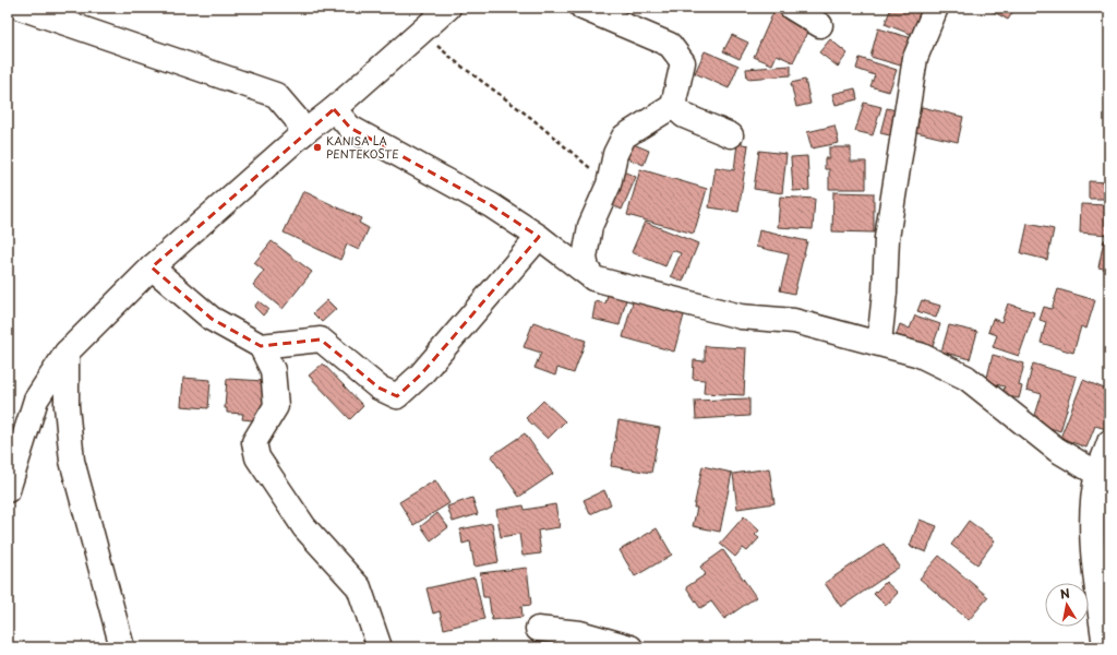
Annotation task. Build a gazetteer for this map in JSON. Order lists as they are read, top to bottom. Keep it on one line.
{"places":["KANISA LA PENTEKOSTE"],"north":"top"}
